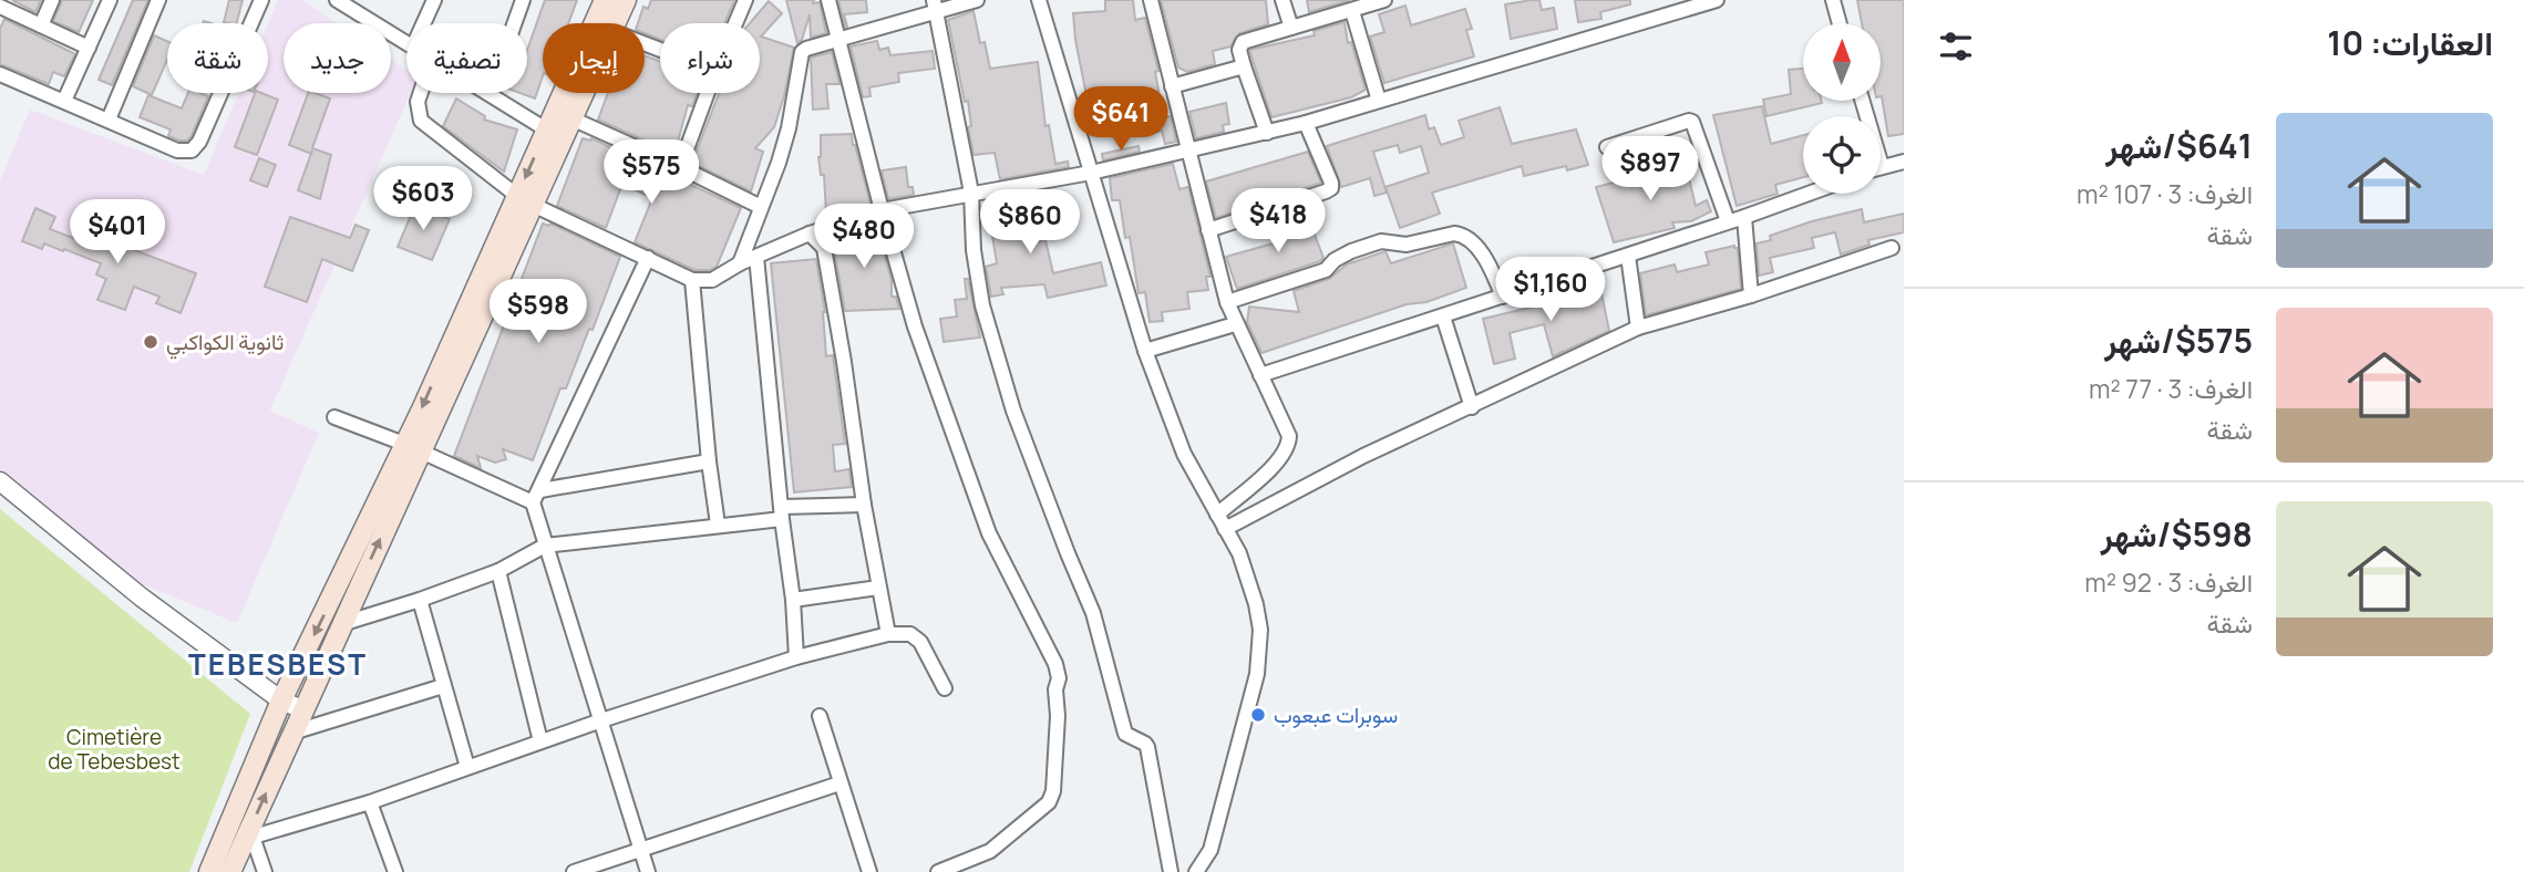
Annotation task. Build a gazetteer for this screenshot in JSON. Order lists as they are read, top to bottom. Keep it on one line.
{"districts":["TEBESBEST"],"parks":["Cimetière de Tebesbest"],"places":["ثانوية الكواكبي","سوبرات عبعوب"],"north":"top","page":{"heading":"العقارات: 10","chip":["شراء","إيجار","تصفية","جديد","شقة"],"price":["$641","$897","$575","$603","$418","$860","$401","$480","$1,160","$598"],"list":[{"name":"$641/شهر","note":"الغرف: 3 · 107 m² · شقة"},{"name":"$575/شهر","note":"الغرف: 3 · 77 m² · شقة"},{"name":"$598/شهر","note":"الغرف: 3 · 92 m² · شقة"}]}}
